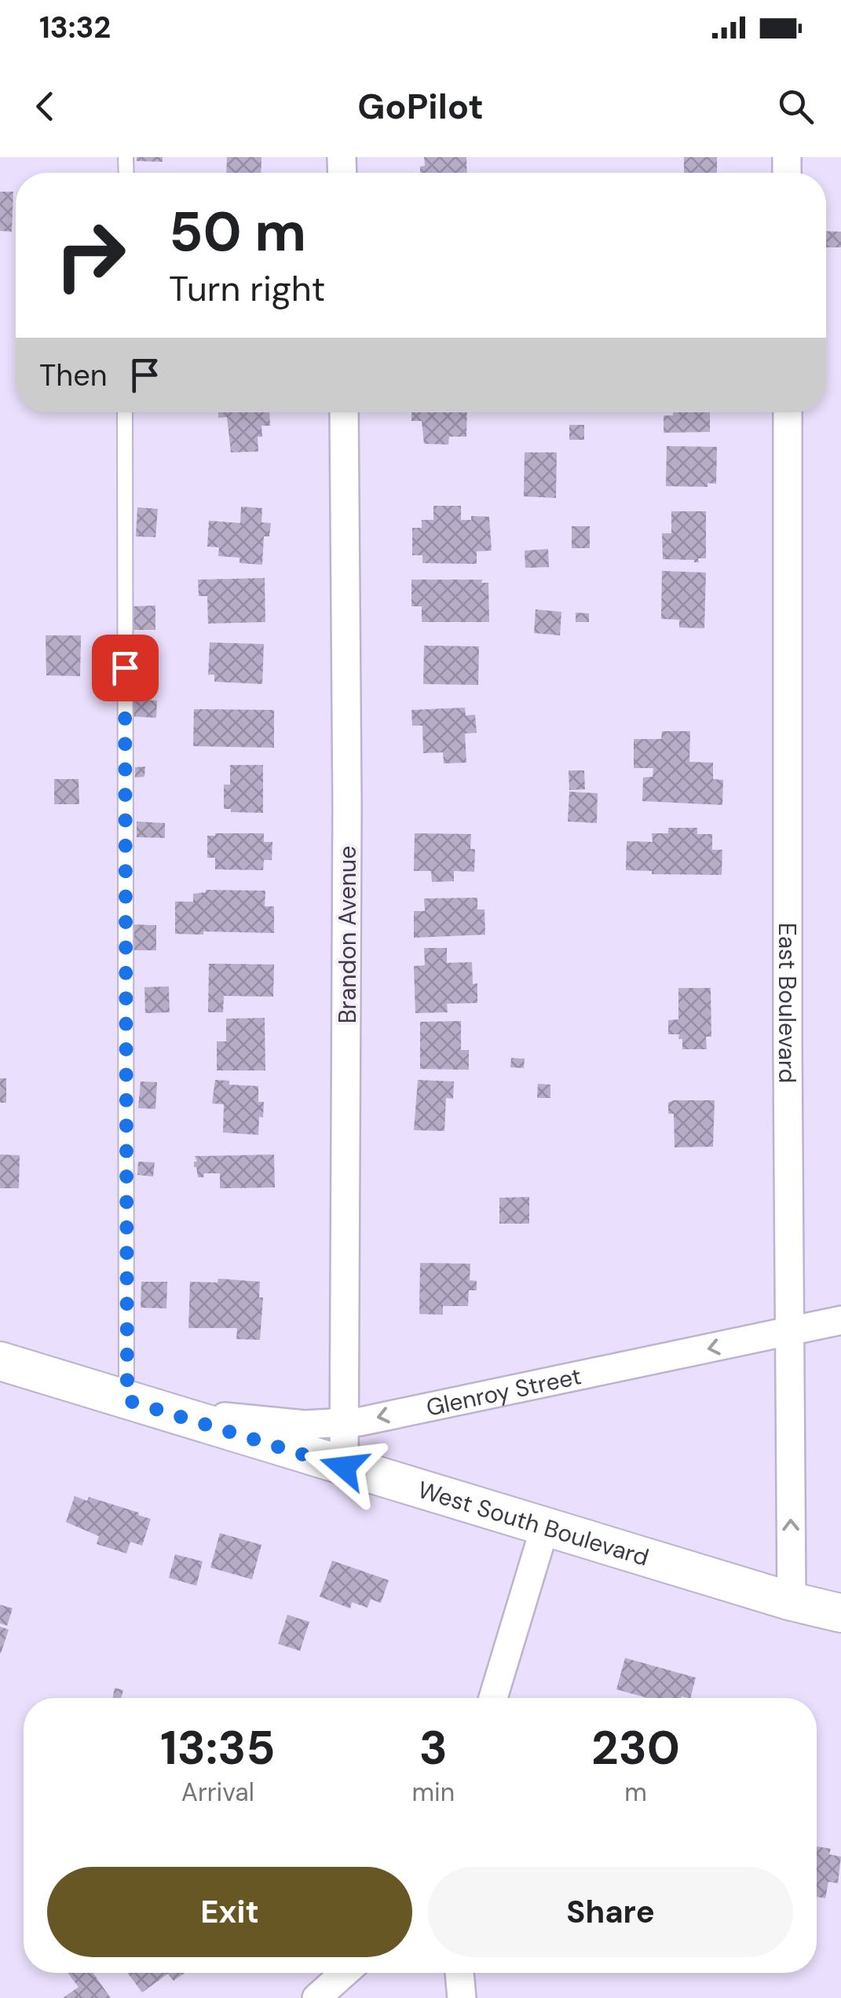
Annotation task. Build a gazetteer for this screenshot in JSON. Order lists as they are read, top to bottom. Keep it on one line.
{"streets":{"street":["Brandon Avenue","East Boulevard","Glenroy Street","West South Boulevard"]},"crossings":[["Brandon Avenue","Glenroy Street"],["Brandon Avenue","West South Boulevard"],["East Boulevard","Glenroy Street"],["East Boulevard","West South Boulevard"],["Glenroy Street","West South Boulevard"]],"one_way":["Glenroy Street"],"page":{"status":"13:32","header":"GoPilot","turn":["50 m","Turn right"],"then":"Then","eta":["13:35","Arrival","3","min","230","m"],"buttons":["Exit","Share"]}}
